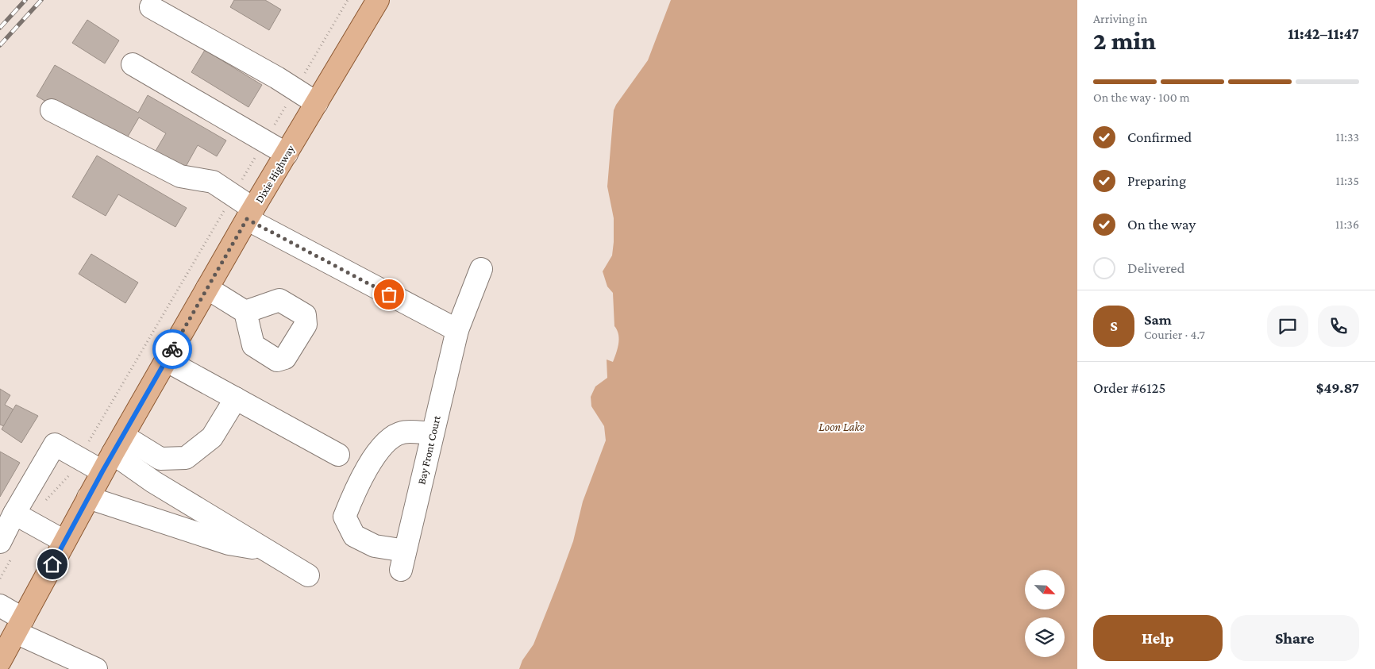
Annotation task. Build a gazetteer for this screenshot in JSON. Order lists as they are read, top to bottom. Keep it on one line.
{"streets":{"main road":["Dixie Highway"],"street":["Bay Front Court"]},"water":["Loon Lake"],"north":"bottom right","page":{"heading":["2 min","Arriving in","11:42–11:47"],"panel":["Sam","Courier · 4.7","Order #6125","$49.87"],"bar":"On the way · 100 m","list":[["Confirmed","11:33"],["Preparing","11:35"],["On the way","11:36"],"Delivered"],"round":"S","buttons":["Help","Share"]}}
